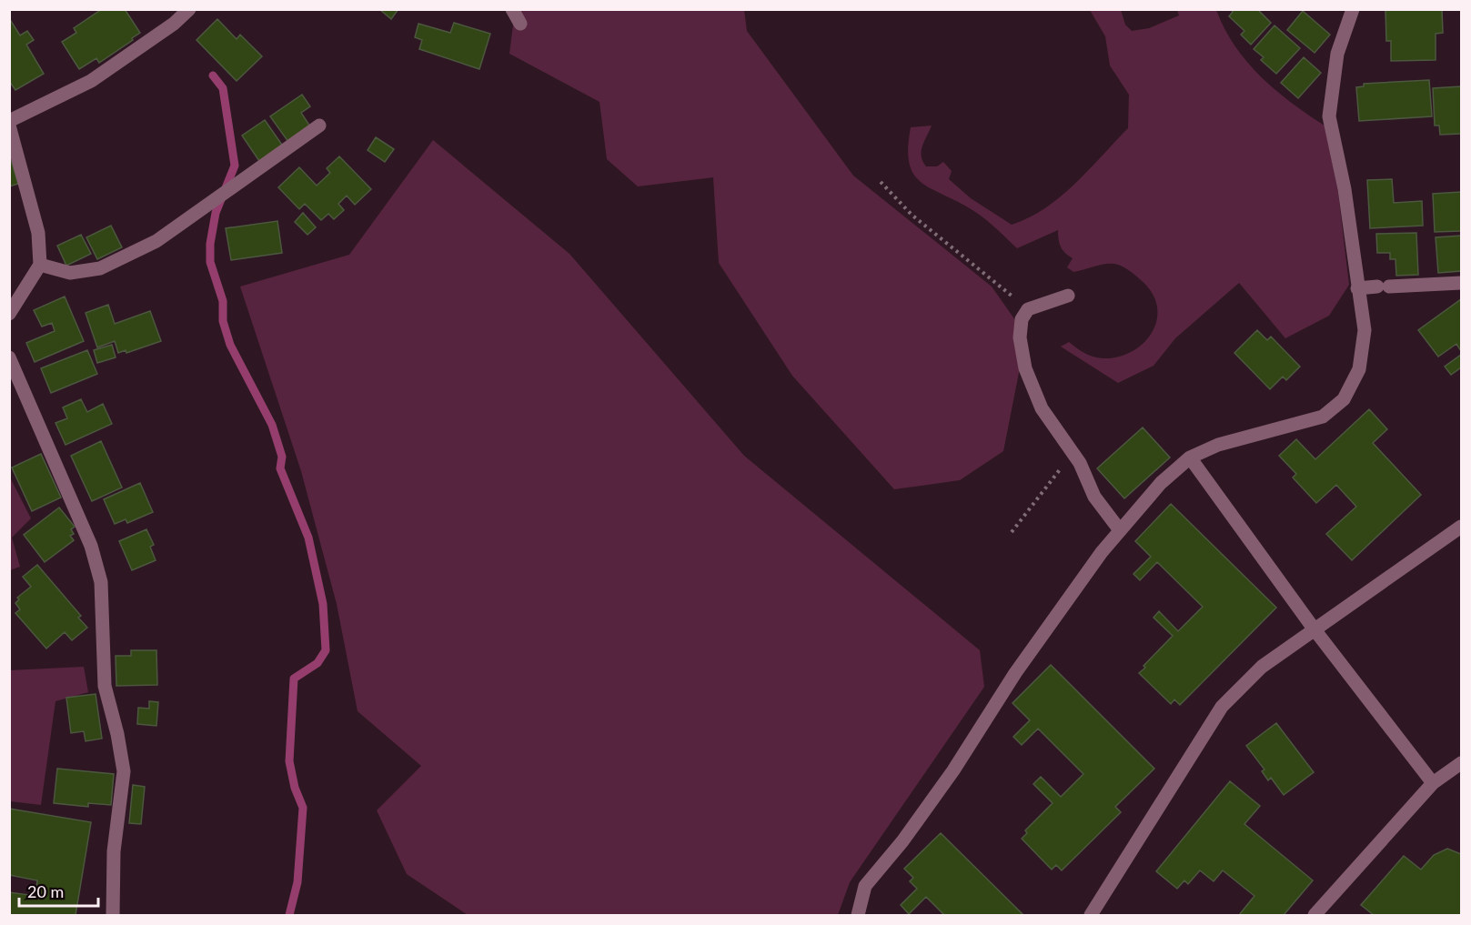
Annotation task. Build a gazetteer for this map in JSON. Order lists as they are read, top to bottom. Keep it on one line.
{"scale_bar":"20 m"}
